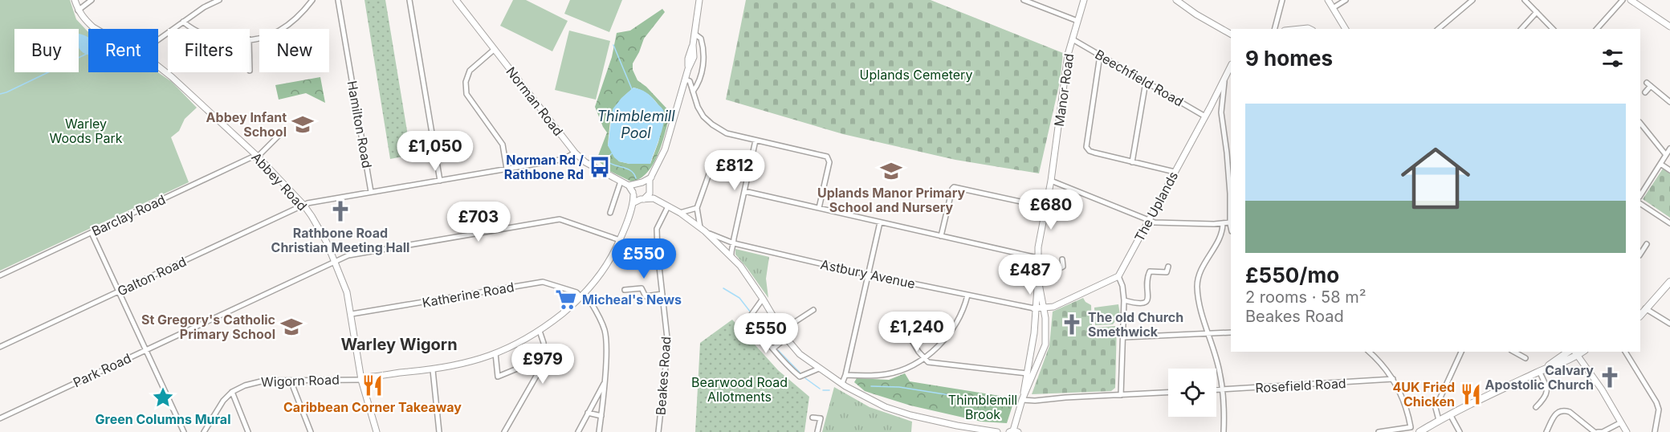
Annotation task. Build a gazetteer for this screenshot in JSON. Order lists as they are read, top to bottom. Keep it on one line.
{"streets":{"street":["Beechfield Road","Manor Road","Norman Road","Hamilton Road","Abbey Road","The Uplands","Barclay Road","Astbury Avenue","Galton Road","Katherine Road","Park Road","Beakes Road","Wigorn Road","Rosefield Road"]},"crossings":[["Beechfield Road","Manor Road"],["Beechfield Road","The Uplands"],["Norman Road","Galton Road"],["Hamilton Road","Galton Road"],["Abbey Road","Barclay Road"],["Abbey Road","Galton Road"],["Abbey Road","Katherine Road"],["Abbey Road","Park Road"],["Abbey Road","Wigorn Road"]],"districts":["Warley Wigorn"],"water":["Thimblemill Pool"],"parks":["Uplands Cemetery","Warley Woods Park","Bearwood Road Allotments","Thimblemill Brook"],"places":{"school or university":["Abbey Infant School","Uplands Manor Primary School and Nursery","St Gregory's Catholic Primary School"],"bus stop":["Norman Rd / Rathbone Rd"],"church":["Rathbone Road Christian Meeting Hall","The old Church Smethwick","Calvary Apostolic Church"],"supermarket":["Micheal's News"],"restaurant":["Caribbean Corner Takeaway","4UK Fried Chicken"],"place":["Green Columns Mural"]},"page":{"chip":["Buy","Rent","Filters","New"],"heading":"9 homes","list":[{"name":"£550/mo","note":"2 rooms · 58 m² · Beakes Road"}],"price":["£1,050","£812","£680","£703","£550","£487","£1,240","£550","£979"]}}
